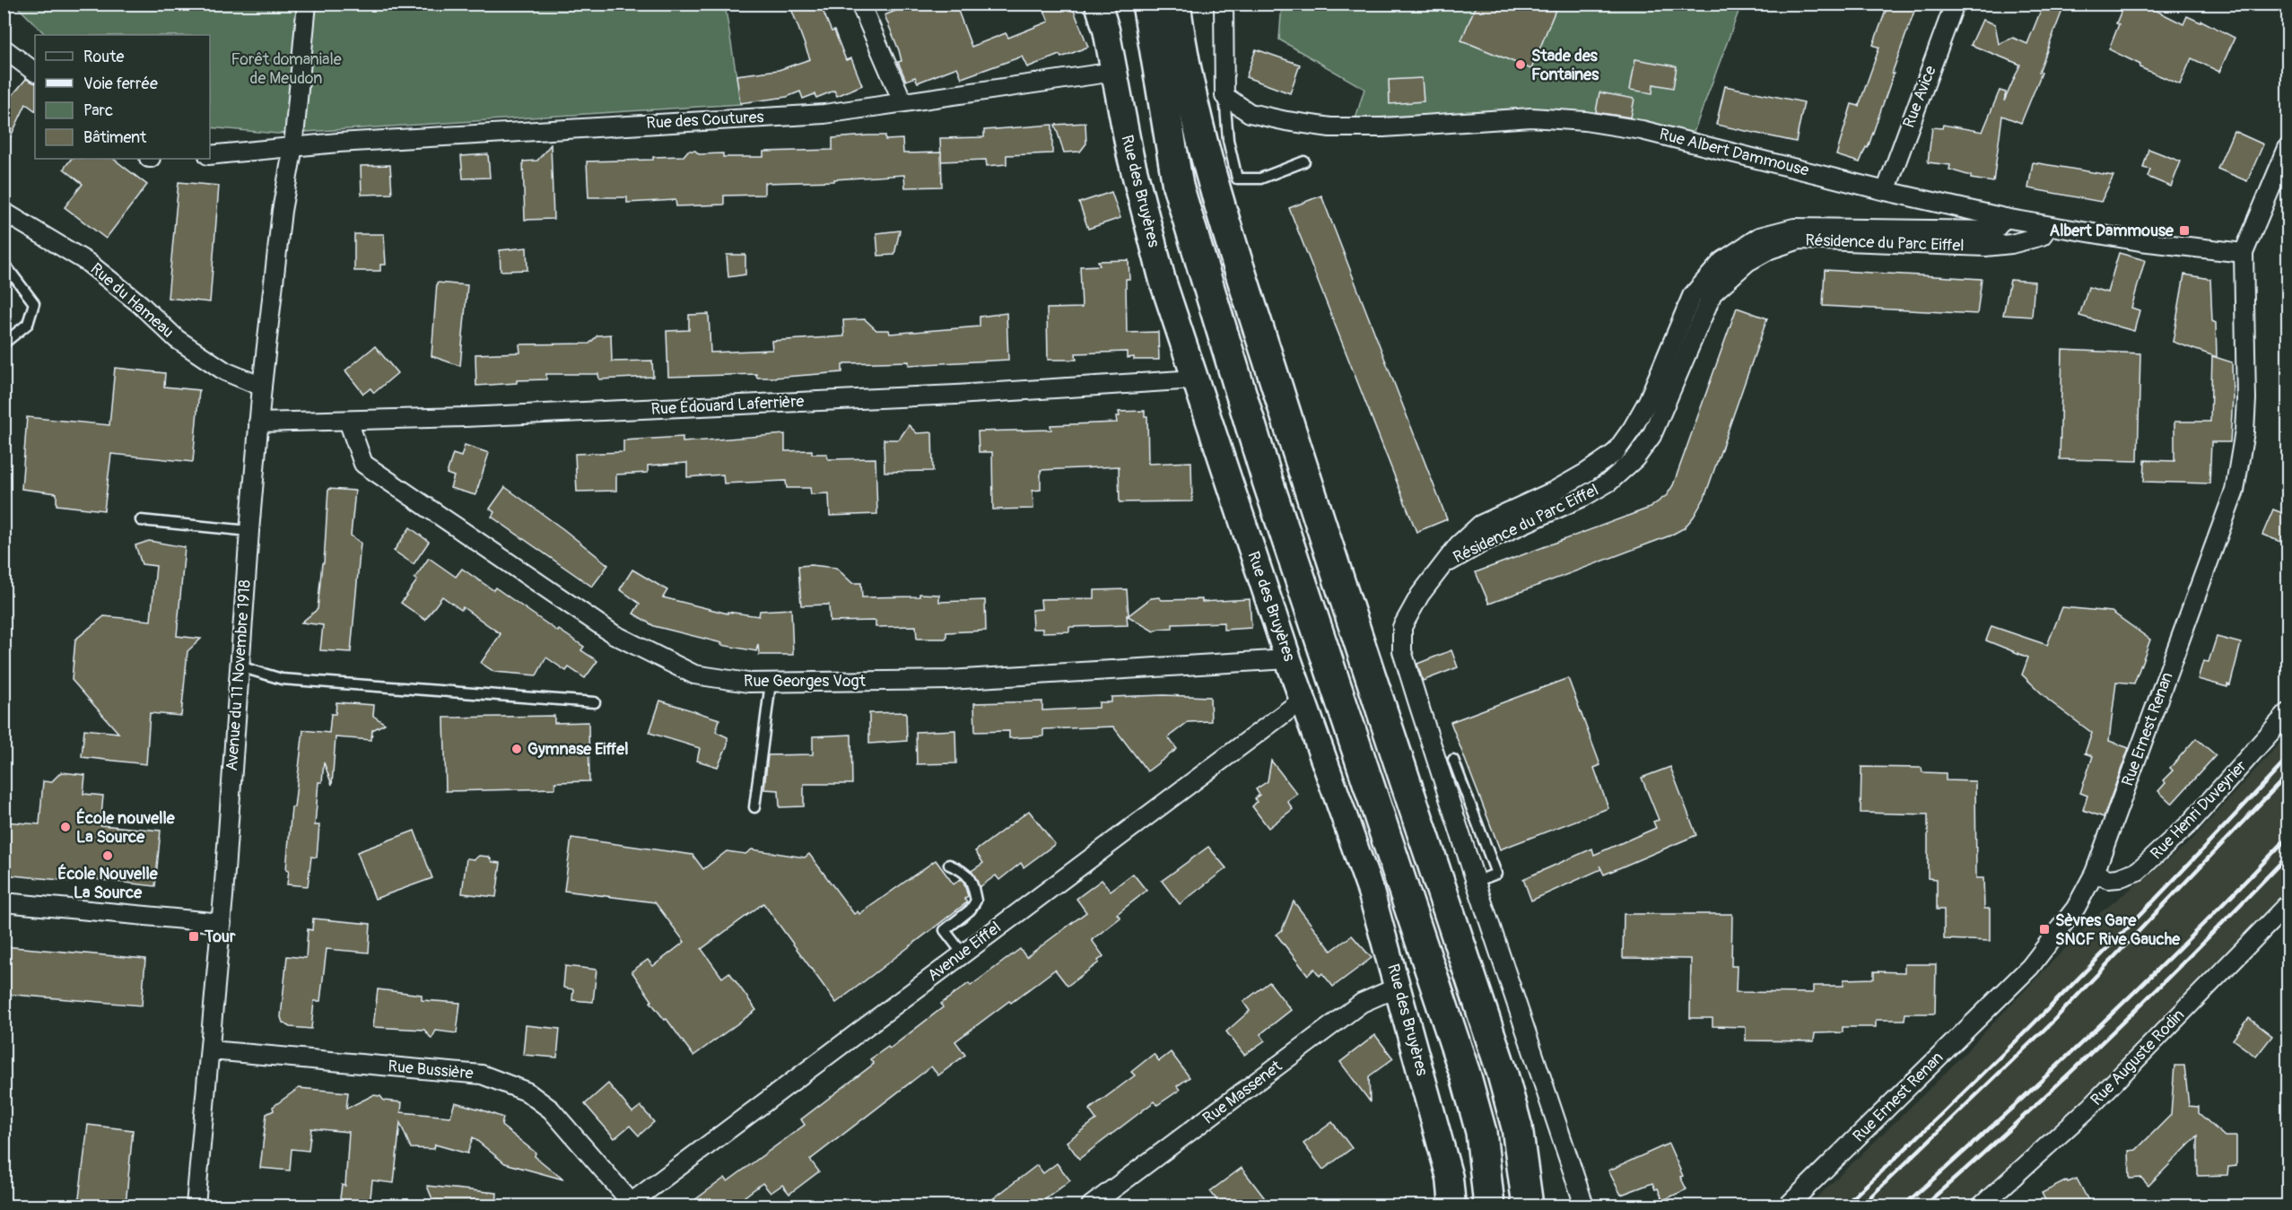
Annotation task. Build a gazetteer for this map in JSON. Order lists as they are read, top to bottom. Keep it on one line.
{"streets":{"street":["Rue Avice","Rue des Coutures","Rue Albert Dammouse","Rue des Bruyères","Résidence du Parc Eiffel","Rue du Hameau","Rue Édouard Laferrière","Avenue du 11 Novembre 1918","Rue Georges Vogt","Rue Ernest Renan","Rue Henri Duveyrier","Avenue Eiffel","Rue Auguste Rodin","Rue Bussière","Rue Massenet"]},"crossings":[["Rue Avice","Rue Albert Dammouse"],["Rue des Coutures","Rue des Bruyères"],["Rue des Coutures","Avenue du 11 Novembre 1918"],["Rue Albert Dammouse","Résidence du Parc Eiffel"],["Rue Albert Dammouse","Rue Ernest Renan"],["Rue des Bruyères","Rue Édouard Laferrière"],["Rue des Bruyères","Rue Georges Vogt"],["Rue des Bruyères","Avenue Eiffel"],["Rue des Bruyères","Rue Massenet"],["Rue du Hameau","Avenue du 11 Novembre 1918"],["Rue Édouard Laferrière","Avenue du 11 Novembre 1918"],["Rue Édouard Laferrière","Rue Georges Vogt"],["Avenue du 11 Novembre 1918","Rue Bussière"],["Rue Ernest Renan","Rue Henri Duveyrier"],["Avenue Eiffel","Rue Bussière"]],"parks":["Forêt domaniale de Meudon"],"places":{"other":["Stade des Fontaines","Gymnase Eiffel","École nouvelle La Source","École Nouvelle La Source"],"transit":["Albert Dammouse","Sèvres Gare SNCF Rive Gauche","Tour"]},"legend":["Route","Voie ferrée","Parc","Bâtiment"]}
